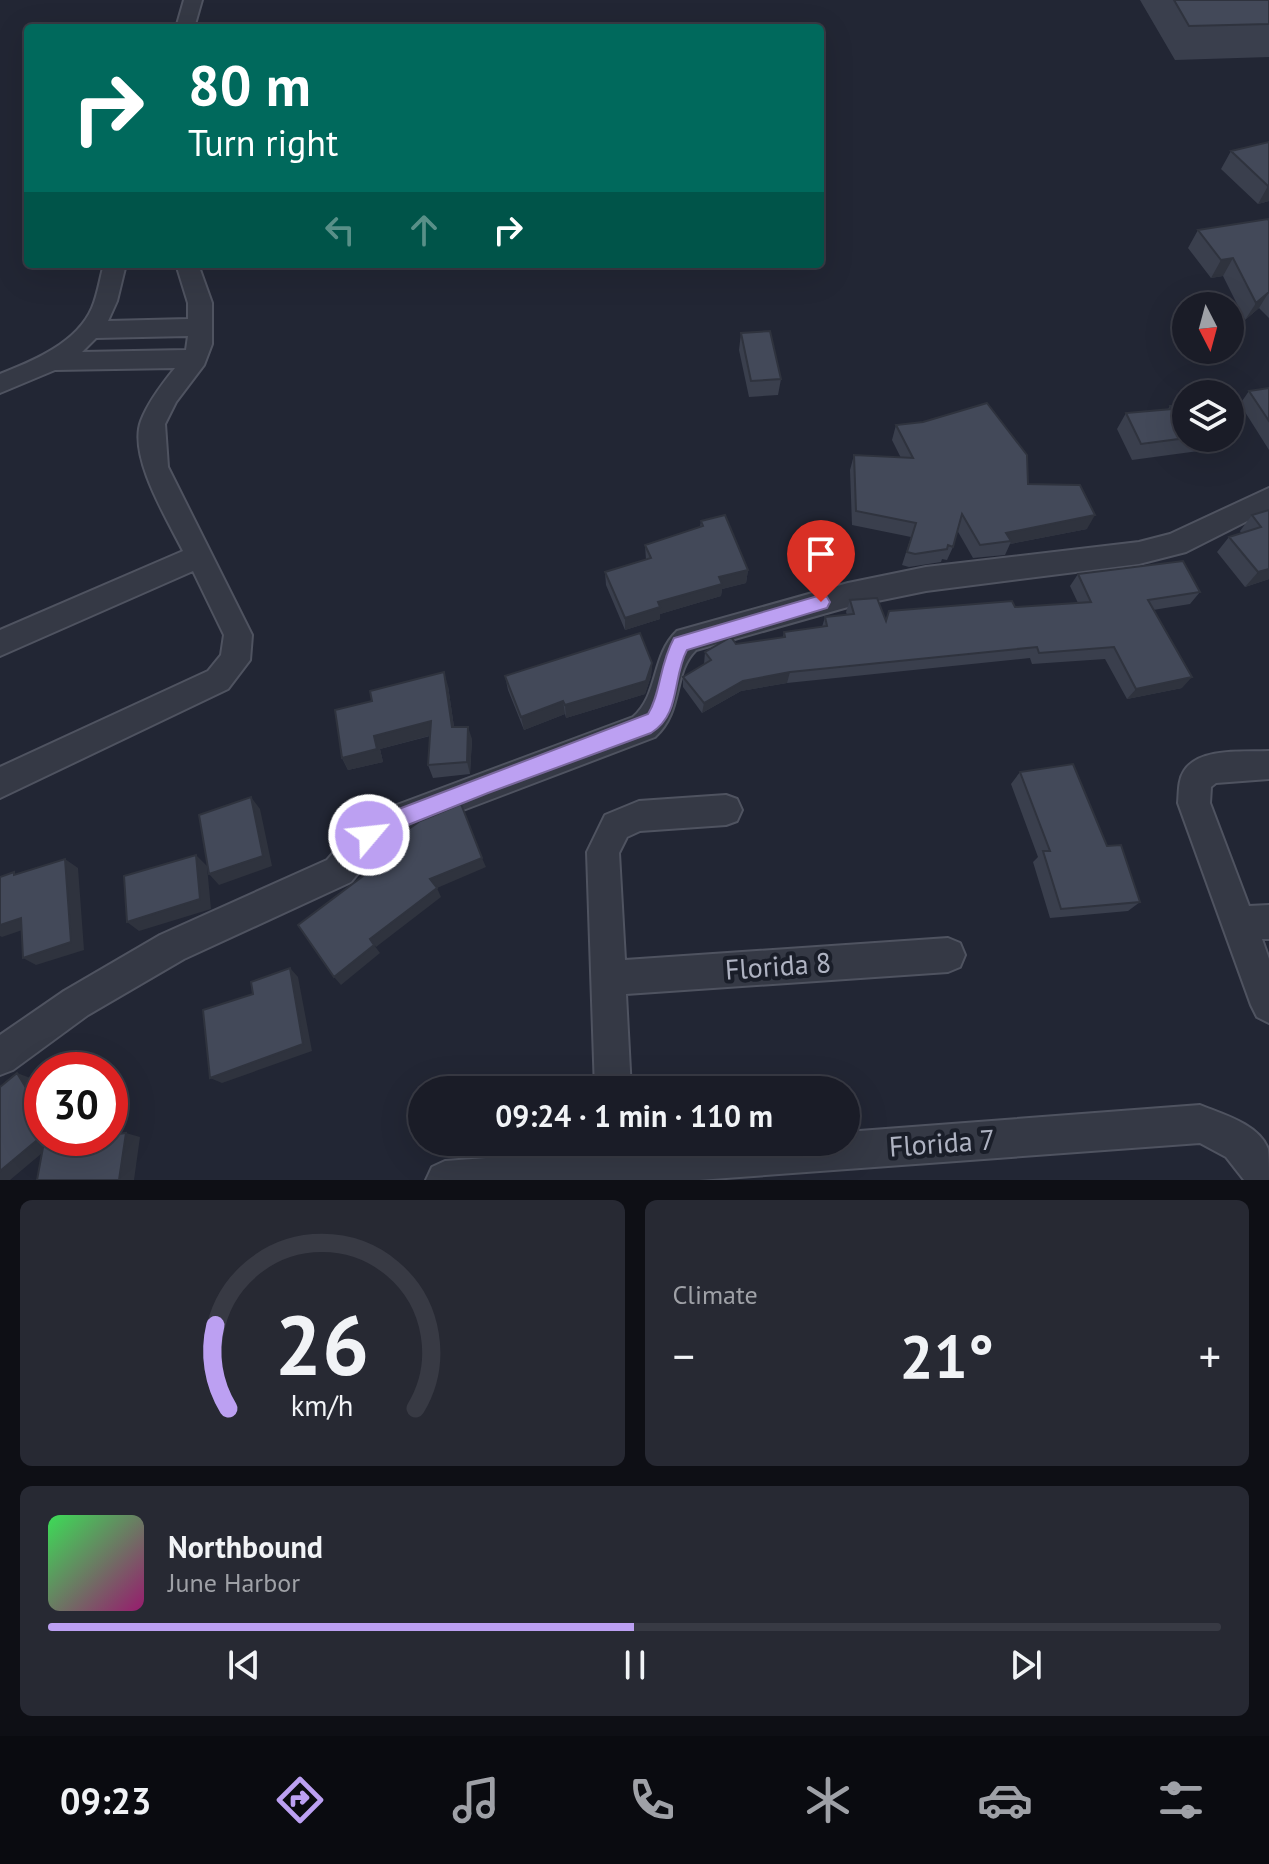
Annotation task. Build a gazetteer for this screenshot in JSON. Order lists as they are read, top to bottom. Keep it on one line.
{"streets":{"street":["Florida 8","Florida 7"]},"north":"bottom","page":{"turn":["80 m","Turn right"],"limit":"30","trip":"09:24 · 1 min · 110 m","tile":"Climate","heat":["−","21°","+"],"song":["Northbound","June Harbor"],"tabs":"09:23","gauge":["26","km/h"]}}
